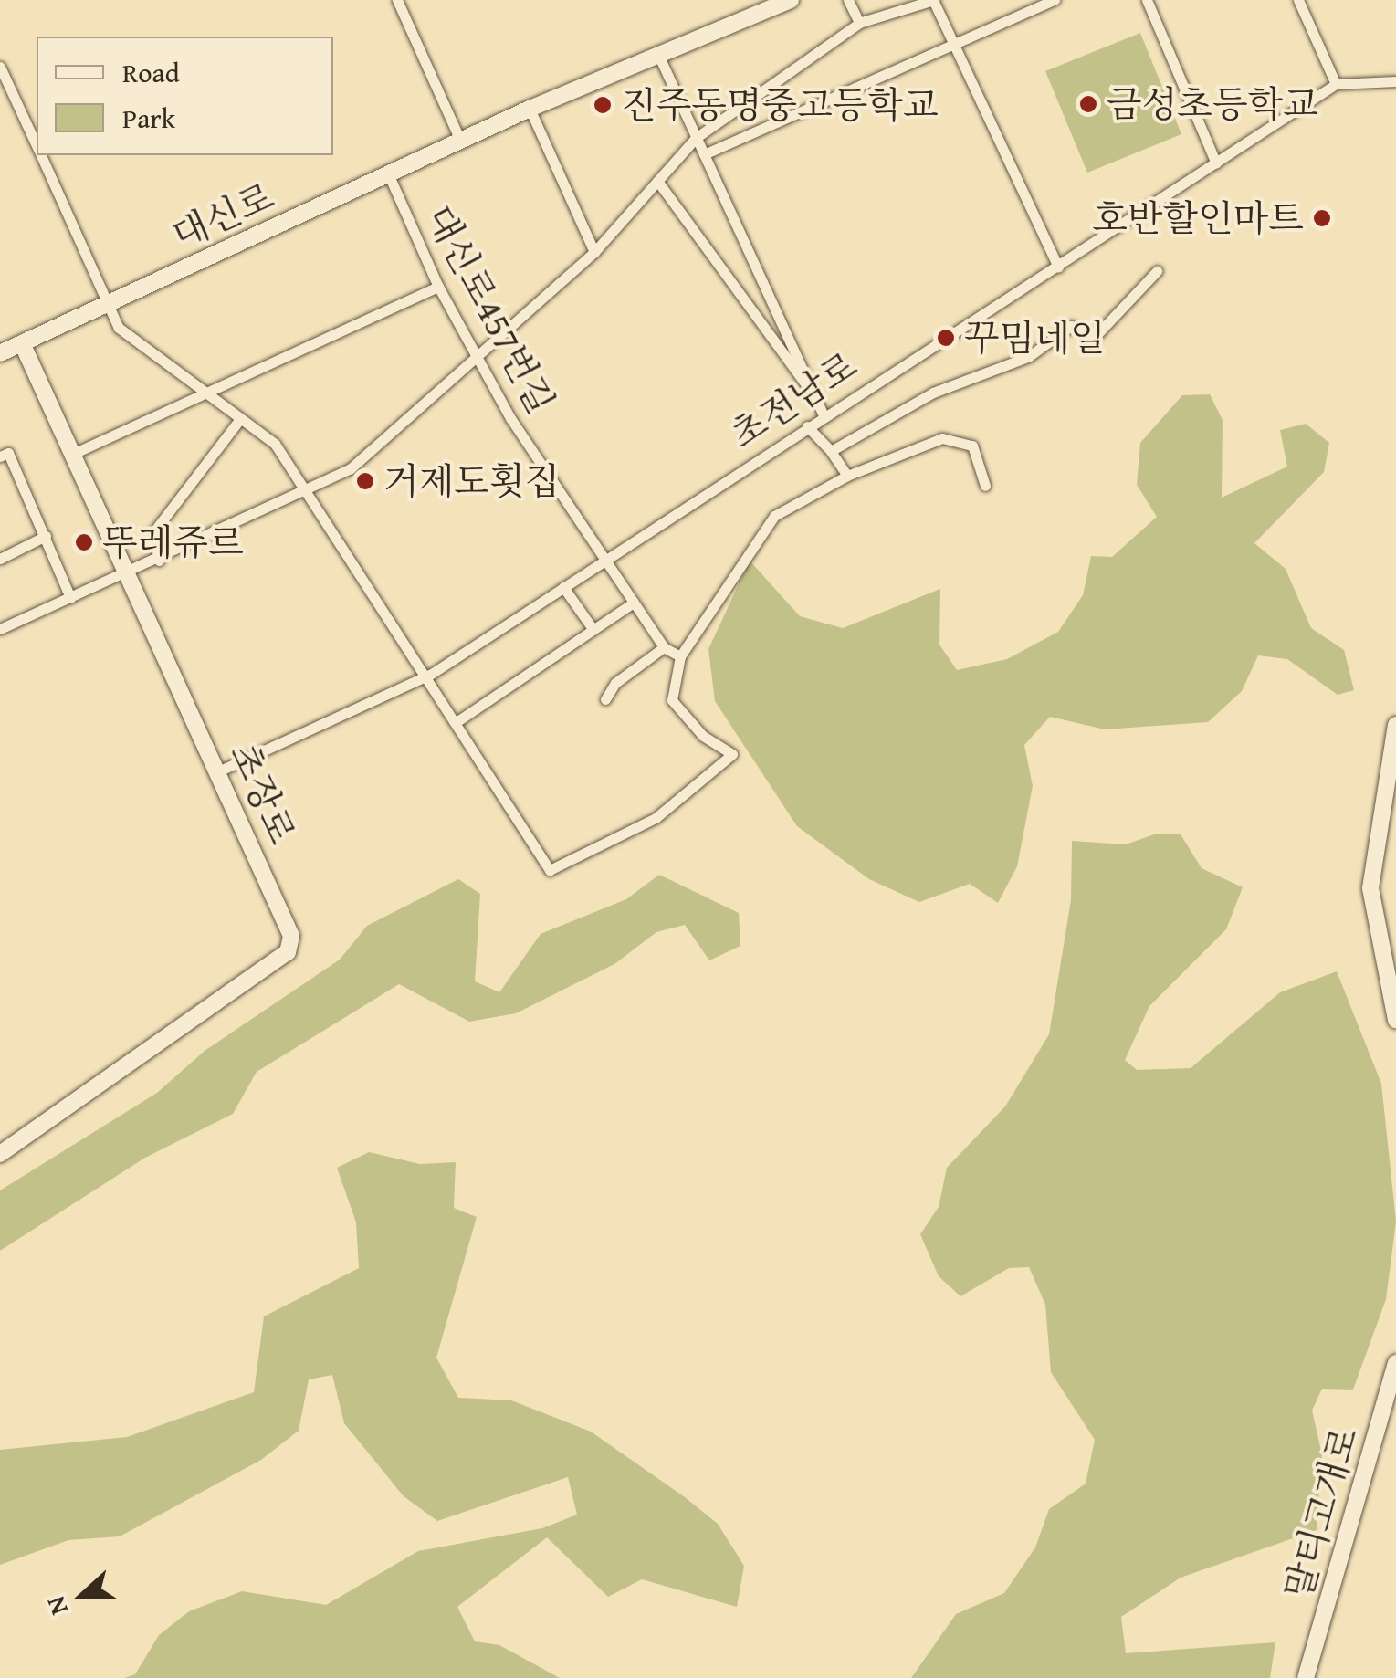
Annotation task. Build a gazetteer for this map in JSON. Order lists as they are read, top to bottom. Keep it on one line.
{"streets":{"street":["대신로","대신로457번길","초전남로","초장로","말티고개로"]},"crossings":[["대신로","대신로457번길"],["대신로","초장로"],["대신로457번길","초전남로"],["초전남로","초장로"]],"places":["금성초등학교","진주동명중고등학교","호반할인마트","꾸밈네일","거제도횟집","뚜레쥬르"],"legend":["Road","Park"],"north":"left"}
